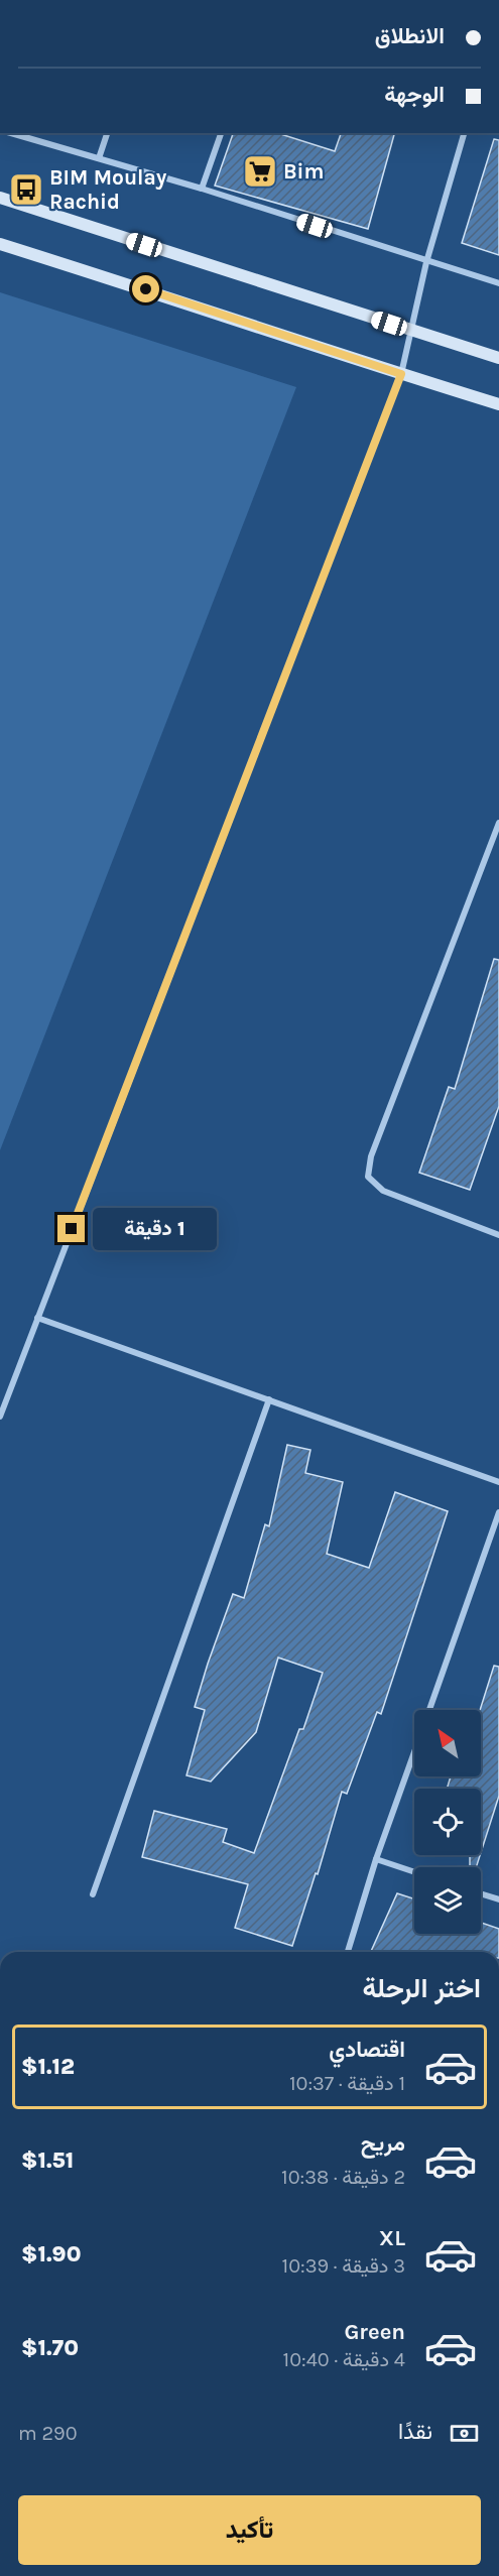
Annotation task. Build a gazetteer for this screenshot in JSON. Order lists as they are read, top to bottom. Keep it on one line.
{"places":{"supermarket":["Bim"],"bus stop":["BIM Moulay Rachid"]},"north":"top left","page":{"banner":["الانطلاق","الوجهة"],"bubble":"1 دقيقة","heading":"اختر الرحلة","list":[{"name":"اقتصادي","note":"1 دقيقة · 10:37","value":"$1.12"},{"name":"مريح","note":"2 دقيقة · 10:38","value":"$1.51"},{"name":"XL","note":"3 دقيقة · 10:39","value":"$1.90"},{"name":"Green","note":"4 دقيقة · 10:40","value":"$1.70"}],"pay":["نقدًا","290 m"],"buttons":"تأكيد"}}
